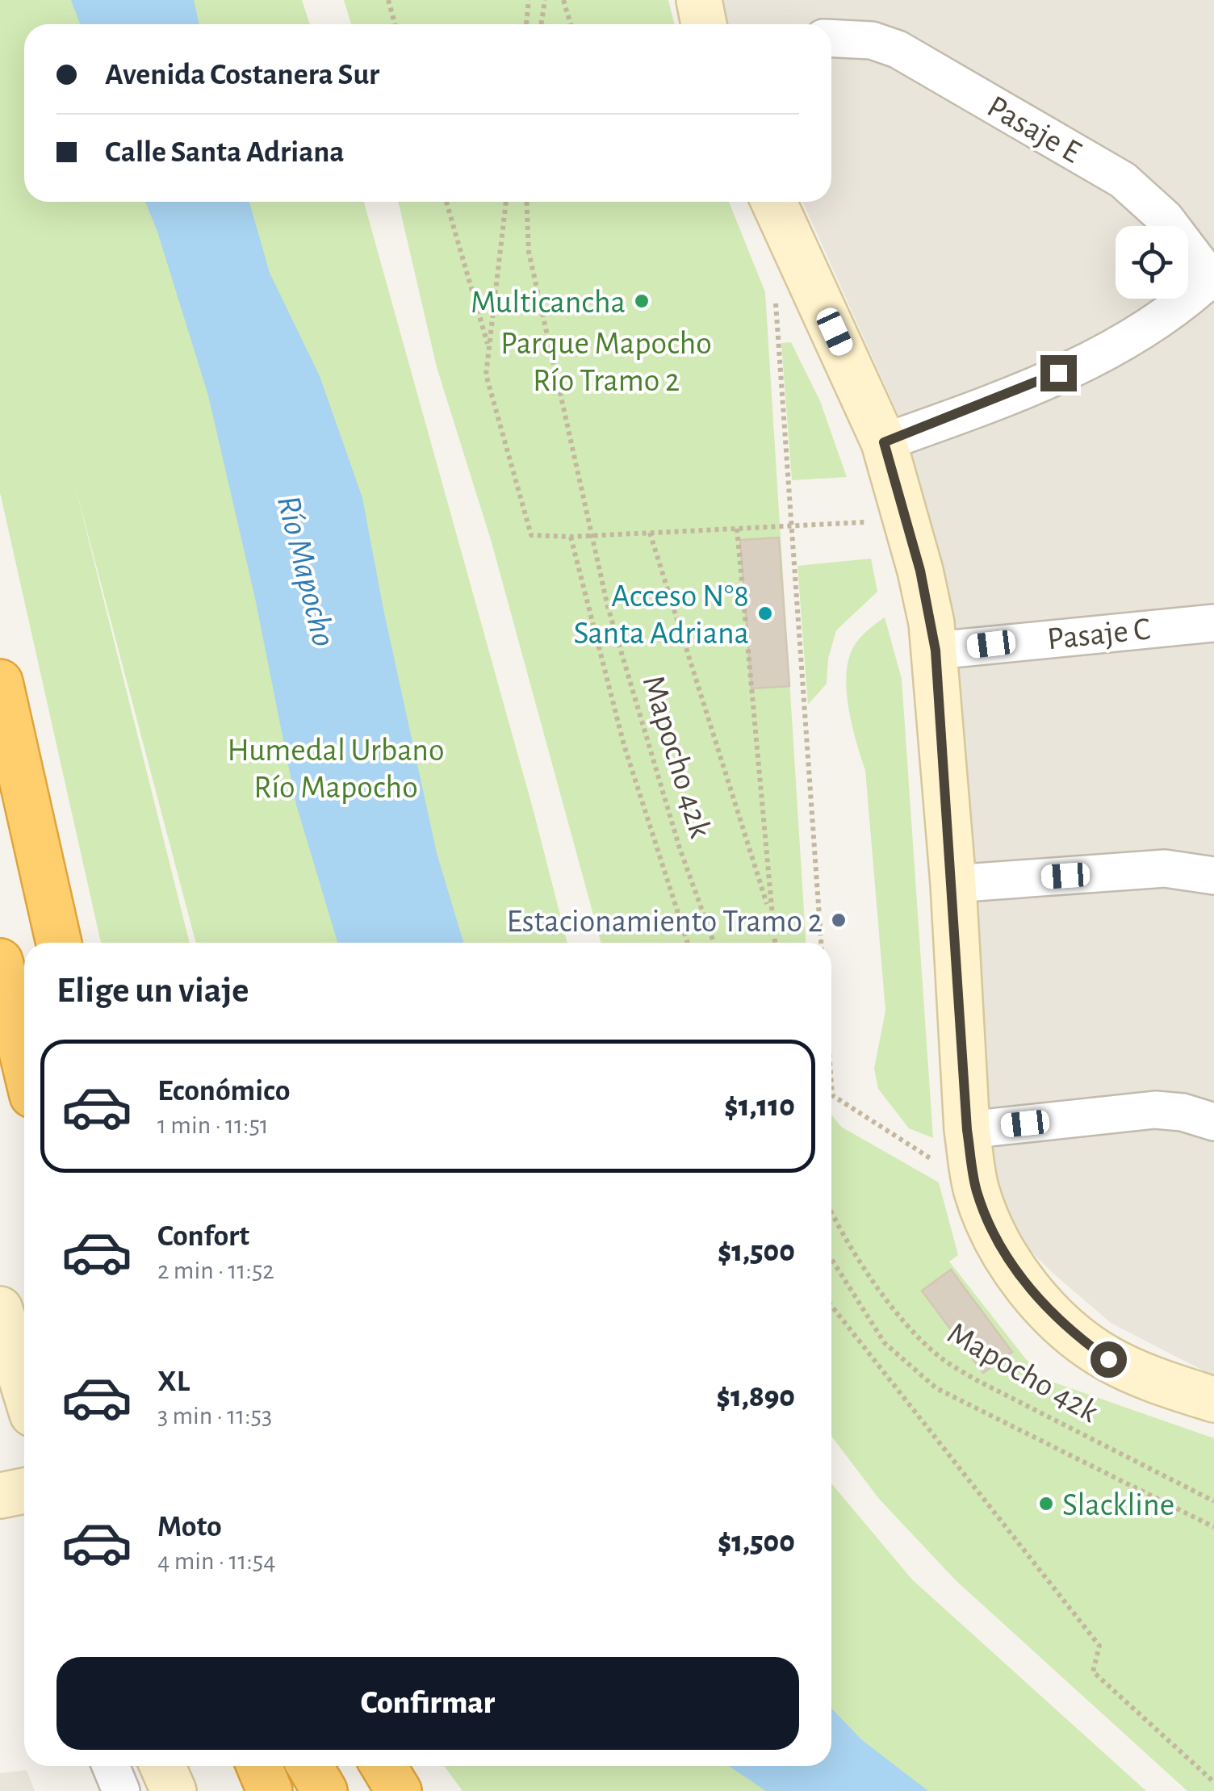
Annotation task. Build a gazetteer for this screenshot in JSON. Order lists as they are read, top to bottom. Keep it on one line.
{"streets":{"street":["Pasaje E","Pasaje C"],"path":["Mapocho 42k"]},"water":["Río Mapocho"],"parks":["Parque Mapocho Río Tramo 2","Humedal Urbano Río Mapocho"],"places":["Multicancha","Acceso N°8 Santa Adriana","Estacionamiento Tramo 2","Slackline"],"page":{"banner":["Avenida Costanera Sur","Calle Santa Adriana"],"heading":"Elige un viaje","list":[{"name":"Económico","note":"1 min · 11:51","value":"$1,110"},{"name":"Confort","note":"2 min · 11:52","value":"$1,500"},{"name":"XL","note":"3 min · 11:53","value":"$1,890"},{"name":"Moto","note":"4 min · 11:54","value":"$1,500"}],"buttons":"Confirmar"}}
